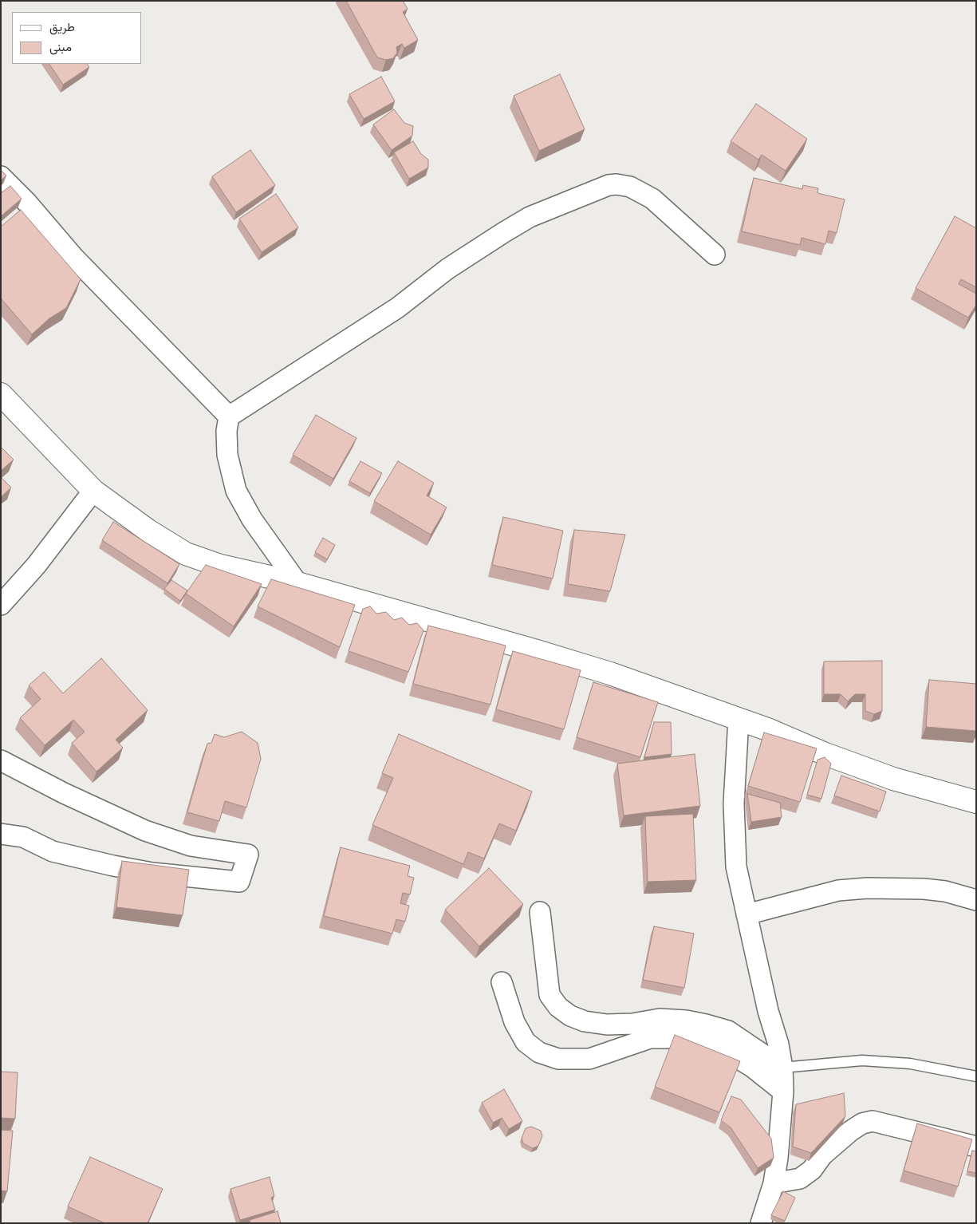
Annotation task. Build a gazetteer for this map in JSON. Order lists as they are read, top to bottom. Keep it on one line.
{"legend":["طريق","مبنى"]}
